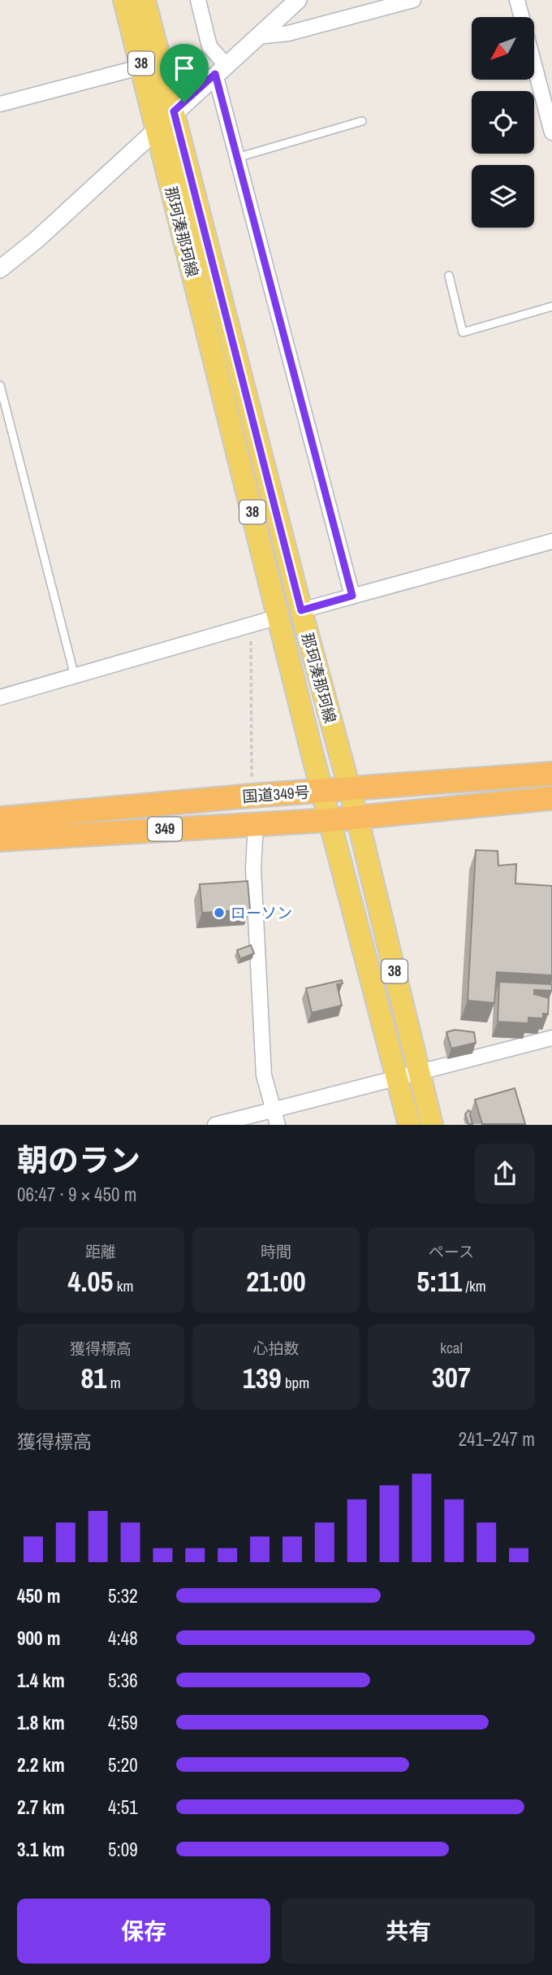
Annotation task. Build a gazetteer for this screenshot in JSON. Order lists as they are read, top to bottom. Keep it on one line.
{"streets":{"highway":["国道349号","349"],"main road":["38","那珂湊那珂線"]},"crossings":[["那珂湊那珂線","国道349号"]],"places":["ローソン"],"north":"bottom left","page":{"heading":["朝のラン","06:47 · 9 × 450 m"],"stats":[["距離","4.05 km"],["時間","21:00"],["ペース","5:11 /km"],["獲得標高","81 m"],["心拍数","139 bpm"],["kcal","307"]],"chart":["獲得標高","241–247 m"],"list":[{"name":"450 m","note":"5:32"},{"name":"900 m","note":"4:48"},{"name":"1.4 km","note":"5:36"},{"name":"1.8 km","note":"4:59"},{"name":"2.2 km","note":"5:20"},{"name":"2.7 km","note":"4:51"},{"name":"3.1 km","note":"5:09"}],"buttons":["保存","共有"]}}
